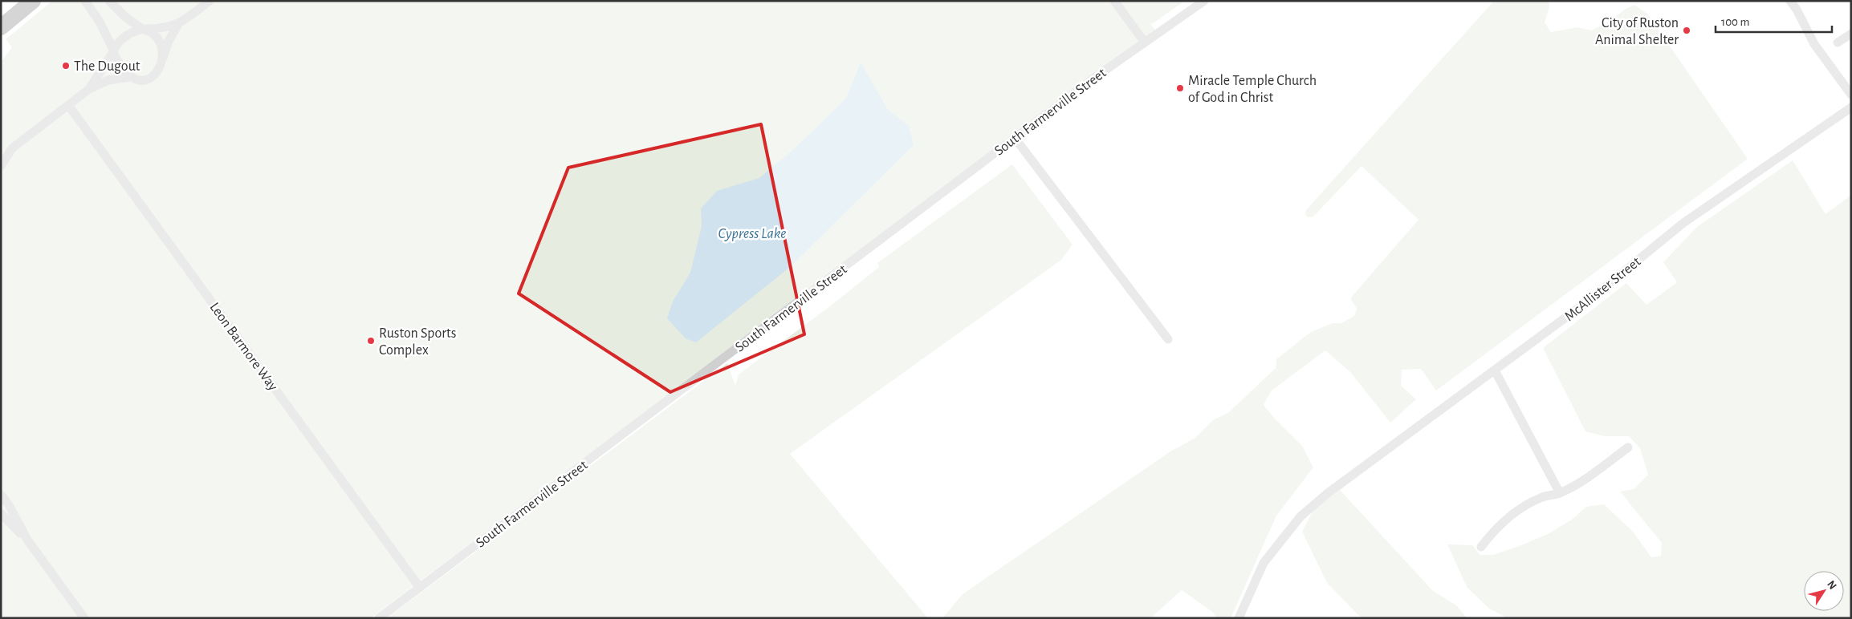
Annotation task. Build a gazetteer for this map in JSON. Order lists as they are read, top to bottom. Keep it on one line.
{"streets":{"street":["South Farmerville Street","McAllister Street","Leon Barmore Way"]},"crossings":[["South Farmerville Street","Leon Barmore Way"]],"water":["Cypress Lake"],"places":["City of Ruston Animal Shelter","The Dugout","Miracle Temple Church of God in Christ","Ruston Sports Complex"],"scale_bar":"100 m","north":"top right"}
